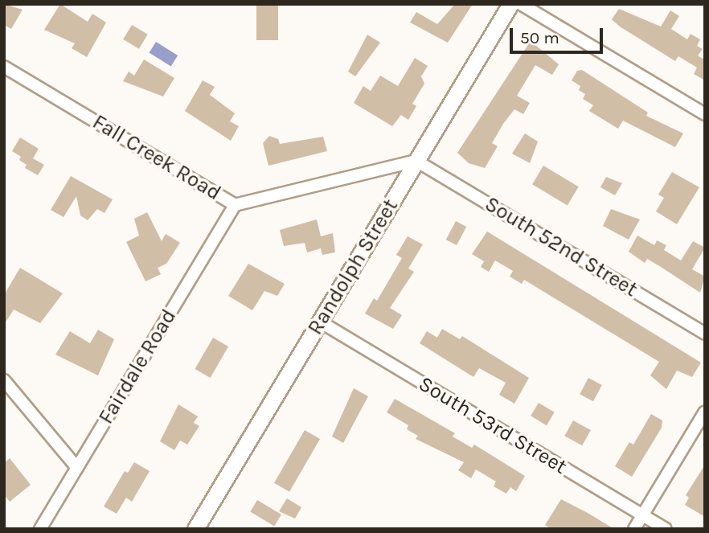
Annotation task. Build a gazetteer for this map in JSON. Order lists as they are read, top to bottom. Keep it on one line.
{"streets":{"main road":["Randolph Street"],"street":["Fall Creek Road","South 52nd Street","Fairdale Road","South 53rd Street"]},"crossings":[["Fall Creek Road","South 52nd Street"],["Fall Creek Road","Randolph Street"],["Fall Creek Road","Fairdale Road"],["South 52nd Street","Randolph Street"],["Randolph Street","South 53rd Street"]],"scale_bar":"50 m"}
